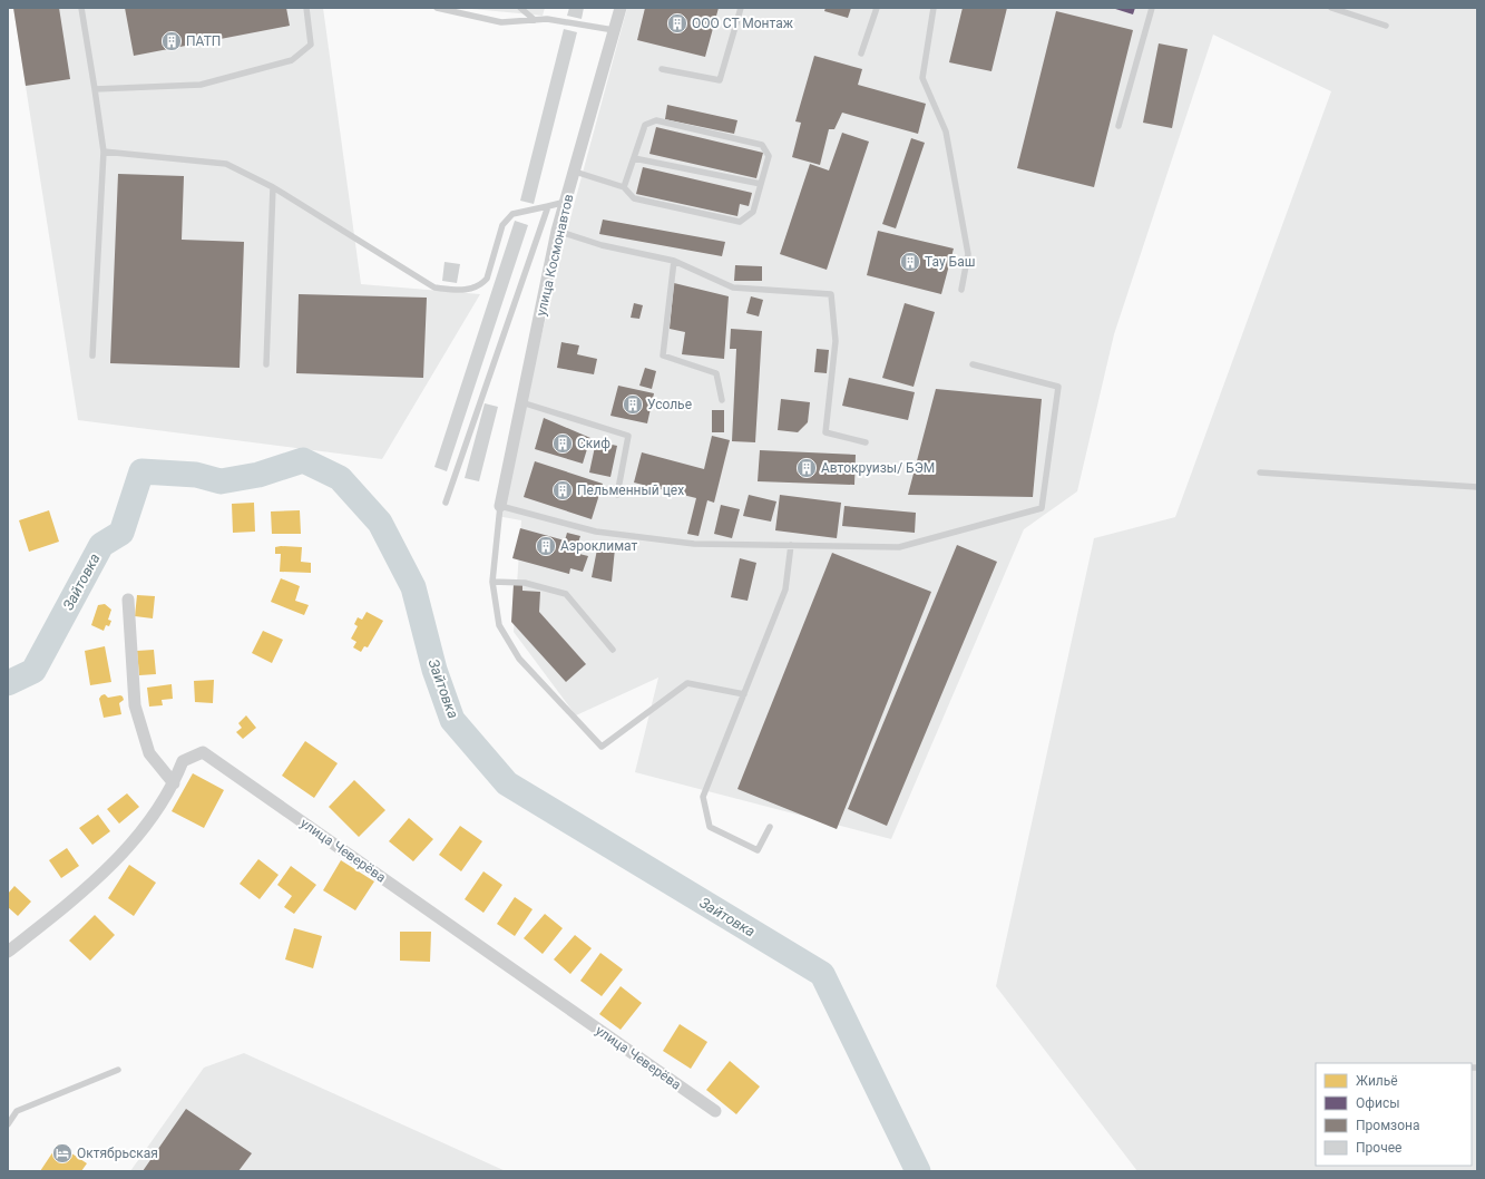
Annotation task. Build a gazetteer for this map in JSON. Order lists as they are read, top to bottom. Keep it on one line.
{"streets":{"street":["улица Космонавтов","улица Чеверёва"]},"water":["Зайтовка"],"places":{"building":["ООО СТ Монтаж","ПАТП","Тау Баш","Усолье","Скиф","Автокруизы/ БЭМ","Пельменный цех","Аэроклимат"],"hotel":["Октябрьская"]},"legend":["Жильё","Офисы","Промзона","Прочее"]}
